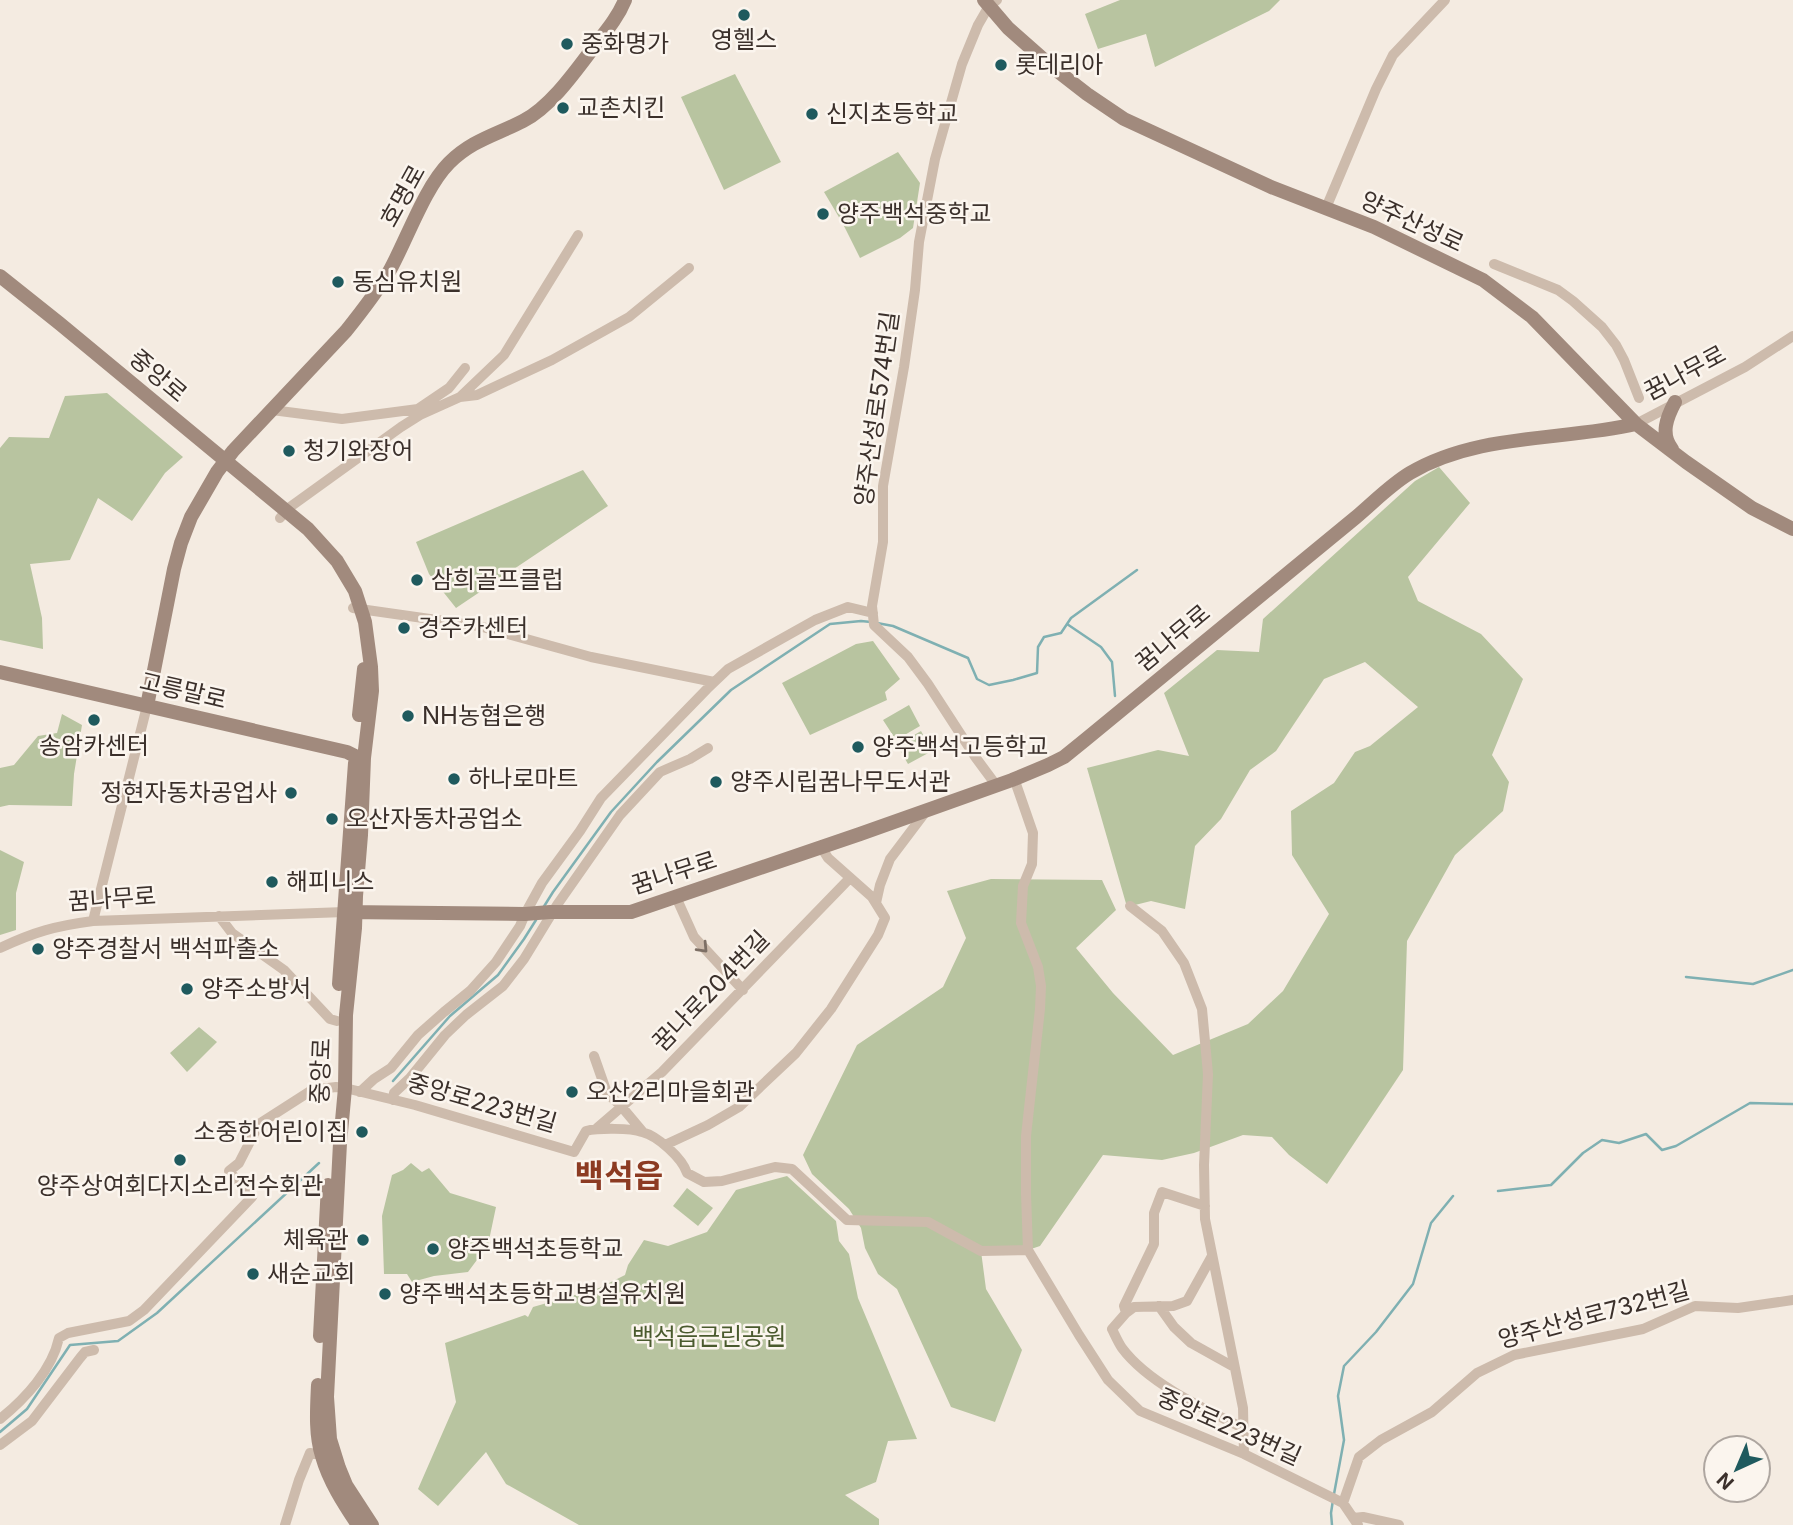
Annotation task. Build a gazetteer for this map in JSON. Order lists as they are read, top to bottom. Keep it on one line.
{"streets":{"street":["호명로","양주산성로","꿈나무로","중앙로","양주산성로574번길","고릉말로","꿈나로204번길","중앙로223번길","양주산성로732번길"]},"crossings":[["호명로","중앙로"],["양주산성로","꿈나무로"],["양주산성로","양주산성로574번길"],["꿈나무로","중앙로"],["중앙로","고릉말로"],["꿈나로204번길","중앙로223번길"],["중앙로223번길","양주산성로732번길"]],"districts":["백석읍"],"parks":["백석읍근린공원"],"places":["영헬스","중화명가","롯데리아","교촌치킨","신지초등학교","양주백석중학교","동심유치원","청기와장어","삼희골프클럽","경주카센터","NH농협은행","송암카센터","양주백석고등학교","하나로마트","양주시립꿈나무도서관","정현자동차공업사","오산자동차공업소","해피니스","양주경찰서 백석파출소","양주소방서","오산2리마을회관","소중한어린이집","양주상여회다지소리전수회관","체육관","양주백석초등학교","새순교회","양주백석초등학교병설유치원"],"north":"bottom left"}
